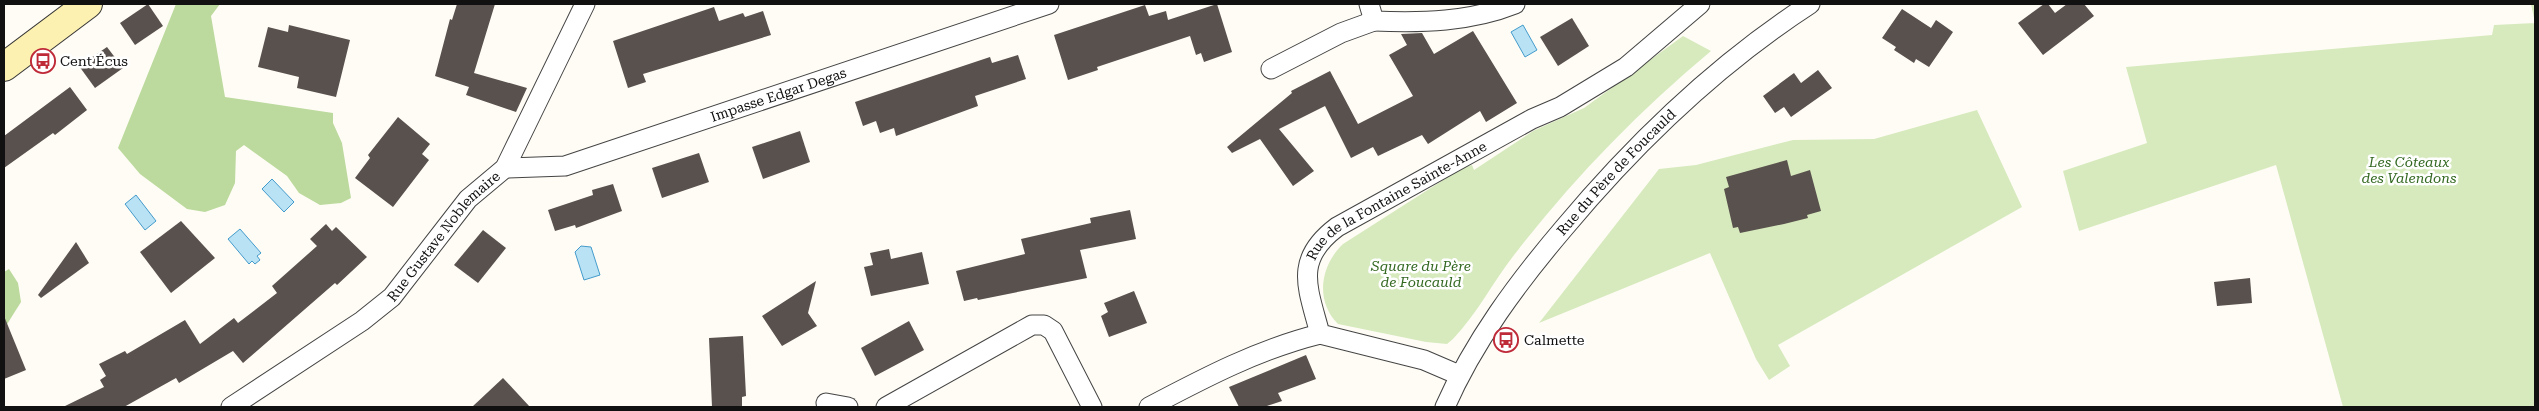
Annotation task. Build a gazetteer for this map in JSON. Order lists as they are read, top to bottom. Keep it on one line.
{"streets":{"street":["Impasse Edgar Degas","Rue du Père de Foucauld","Rue de la Fontaine Sainte-Anne","Rue Gustave Noblemaire"]},"crossings":[["Impasse Edgar Degas","Rue Gustave Noblemaire"]],"parks":["Les Côteaux des Valendons","Square du Père de Foucauld"],"places":{"bus stop":["Cent Écus","Calmette"]}}
